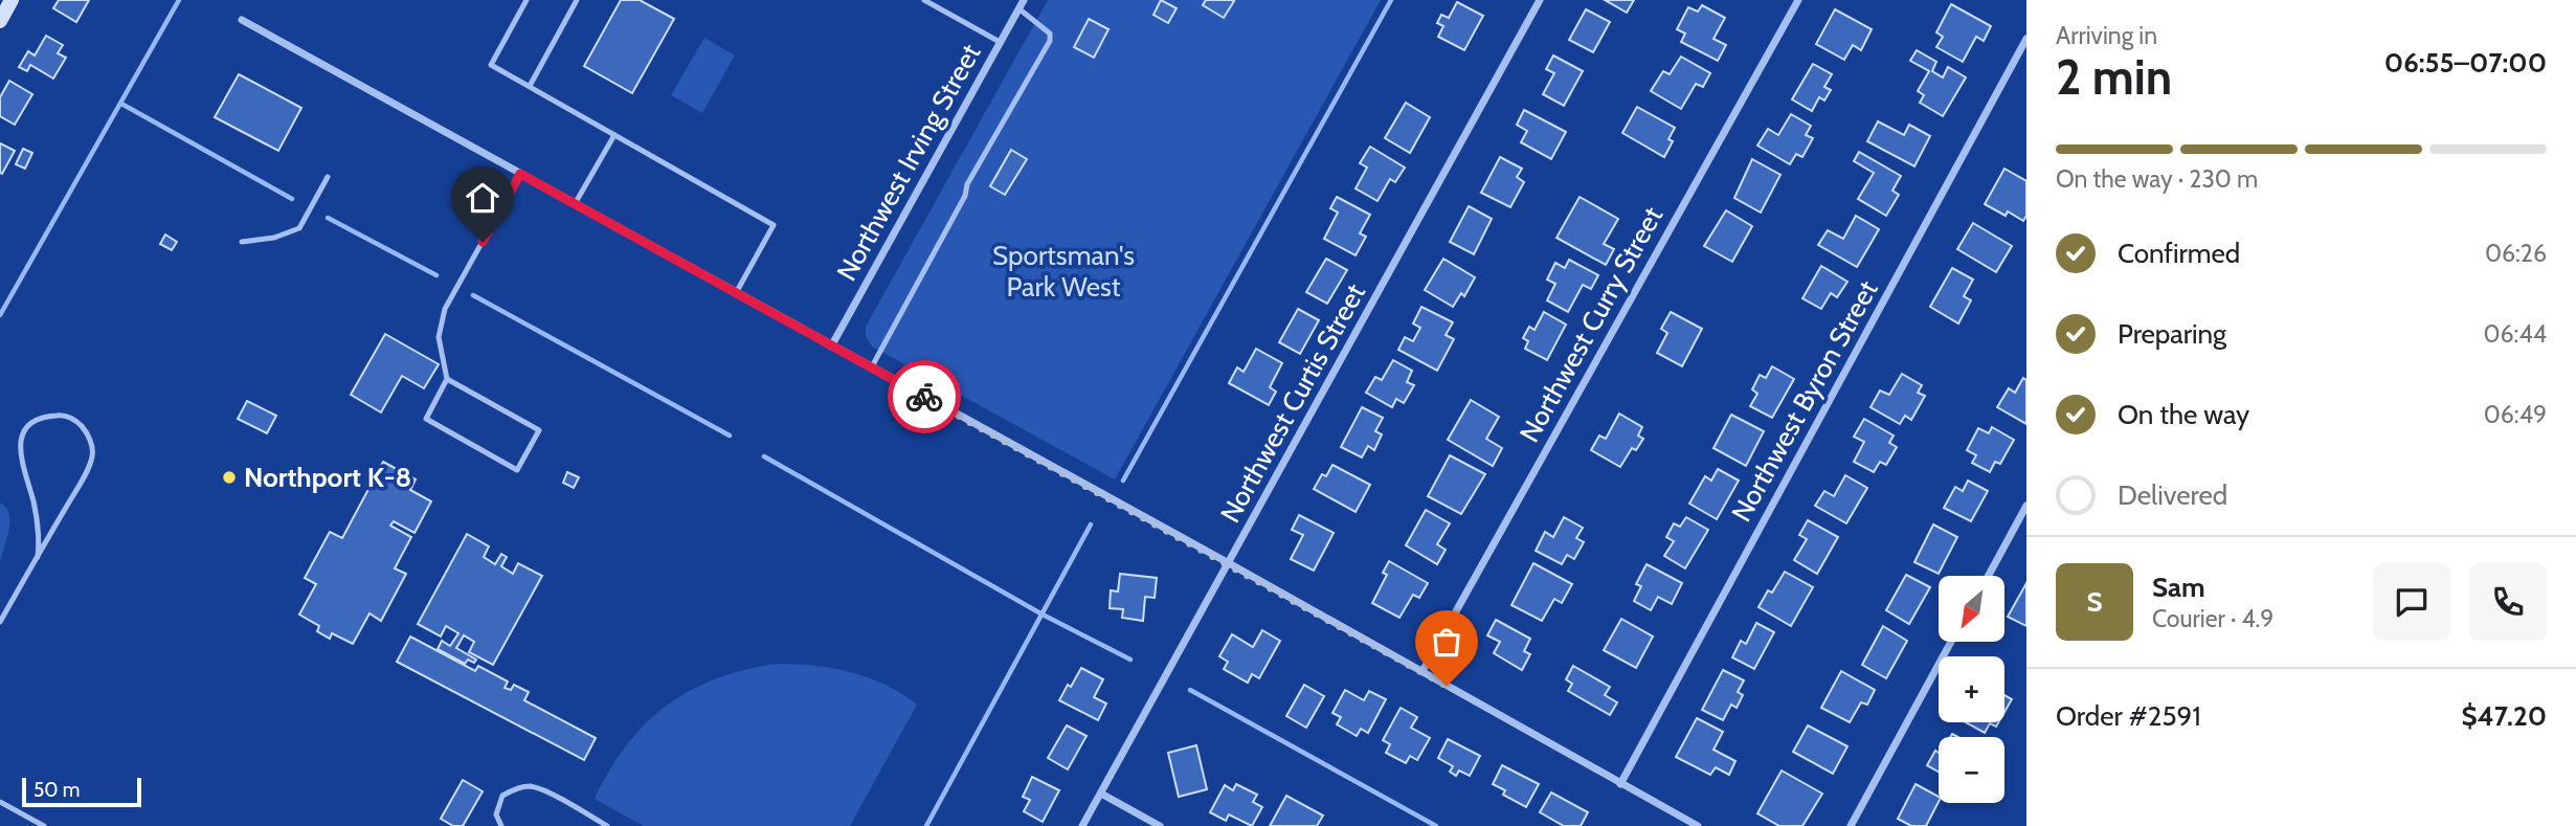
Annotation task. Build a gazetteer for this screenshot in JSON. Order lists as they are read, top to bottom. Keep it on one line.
{"streets":{"street":["Northwest Irving Street","Northwest Curry Street","Northwest Byron Street","Northwest Curtis Street"]},"parks":["Sportsman's Park West"],"places":["Northport K-8"],"scale_bar":"50 m","north":"bottom left","page":{"heading":["2 min","Arriving in","06:55–07:00"],"panel":["Sam","Courier · 4.9","Order #2591","$47.20"],"bar":"On the way · 230 m","list":[["Confirmed","06:26"],["Preparing","06:44"],["On the way","06:49"],"Delivered"],"round":"S","map_buttons":["+","−"],"scale":"50 m"}}
